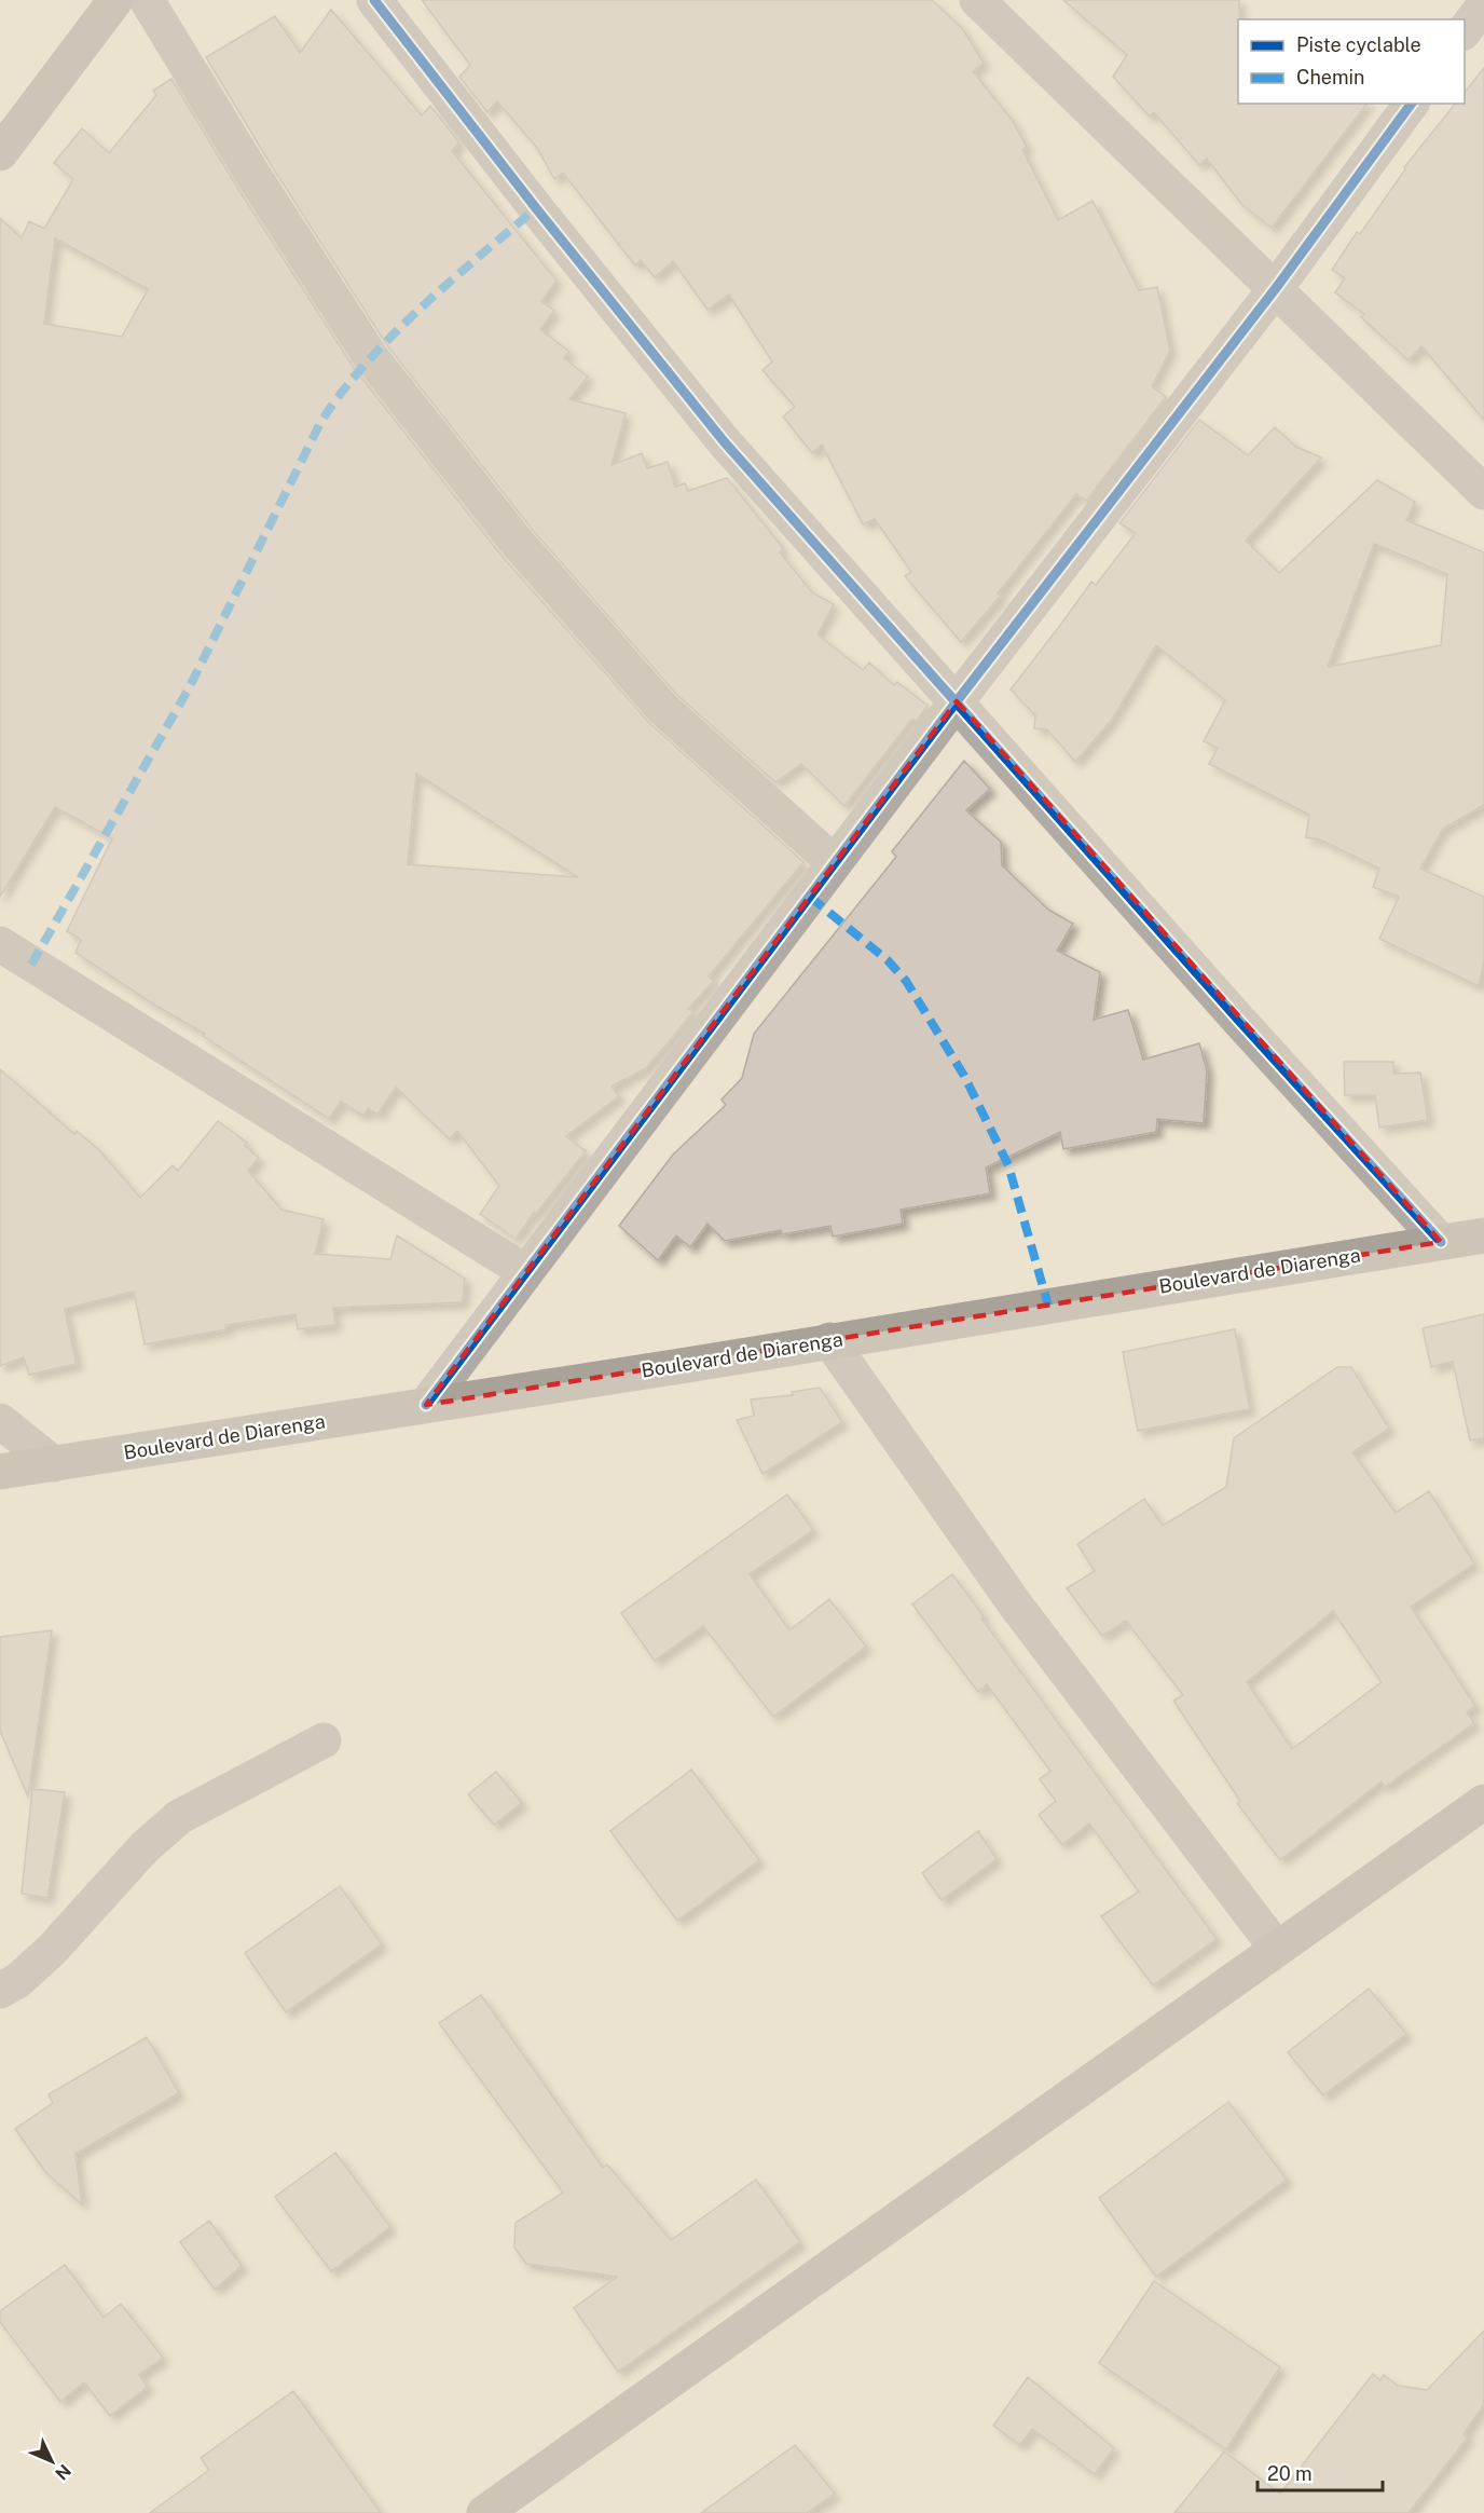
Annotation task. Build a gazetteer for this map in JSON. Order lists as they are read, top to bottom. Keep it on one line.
{"streets":{"main road":["Boulevard de Diarenga"]},"legend":["Piste cyclable","Chemin"],"scale_bar":"20 m","north":"bottom right"}
